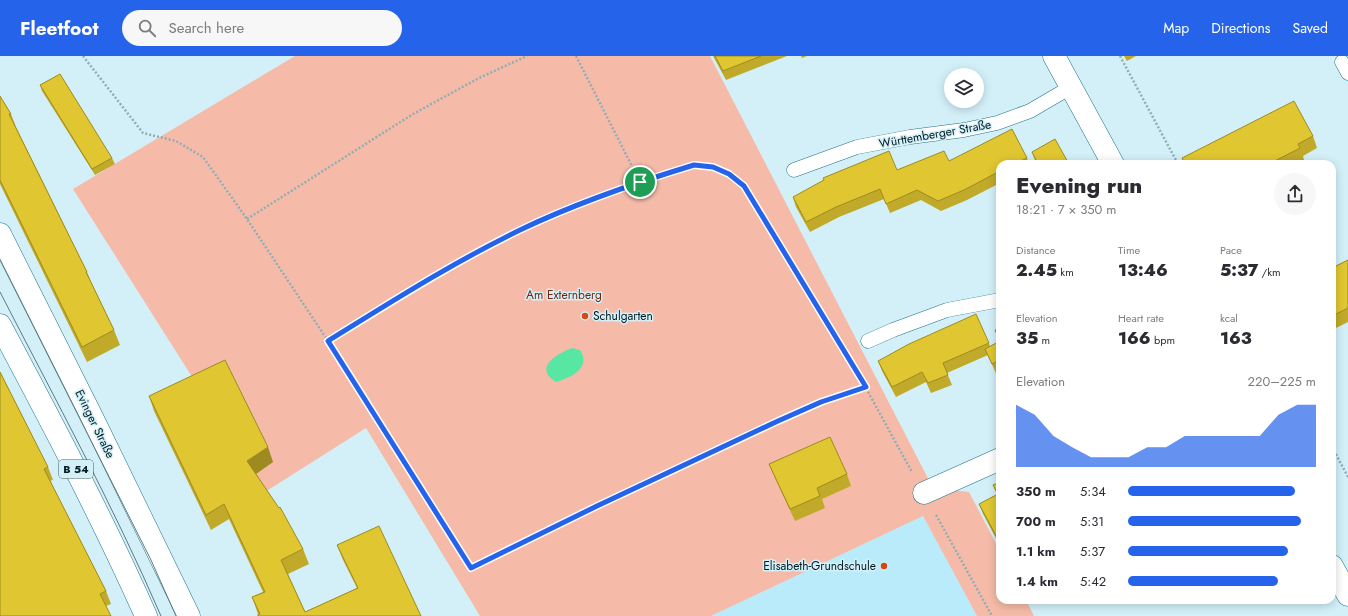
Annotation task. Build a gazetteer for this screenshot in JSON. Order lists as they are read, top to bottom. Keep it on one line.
{"streets":{"main road":["Evinger Straße","B 54"],"lane":["Württemberger Straße"]},"parks":["Am Externberg"],"places":["Schulgarten","Elisabeth-Grundschule"],"page":{"header":"Fleetfoot","search":"Search here","nav":["Map","Directions","Saved"],"heading":["Evening run","18:21 · 7 × 350 m"],"stats":[["Distance","2.45 km"],["Time","13:46"],["Pace","5:37 /km"],["Elevation","35 m"],["Heart rate","166 bpm"],["kcal","163"]],"chart":["Elevation","220–225 m"],"list":[{"name":"350 m","note":"5:34"},{"name":"700 m","note":"5:31"},{"name":"1.1 km","note":"5:37"},{"name":"1.4 km","note":"5:42"}]}}
